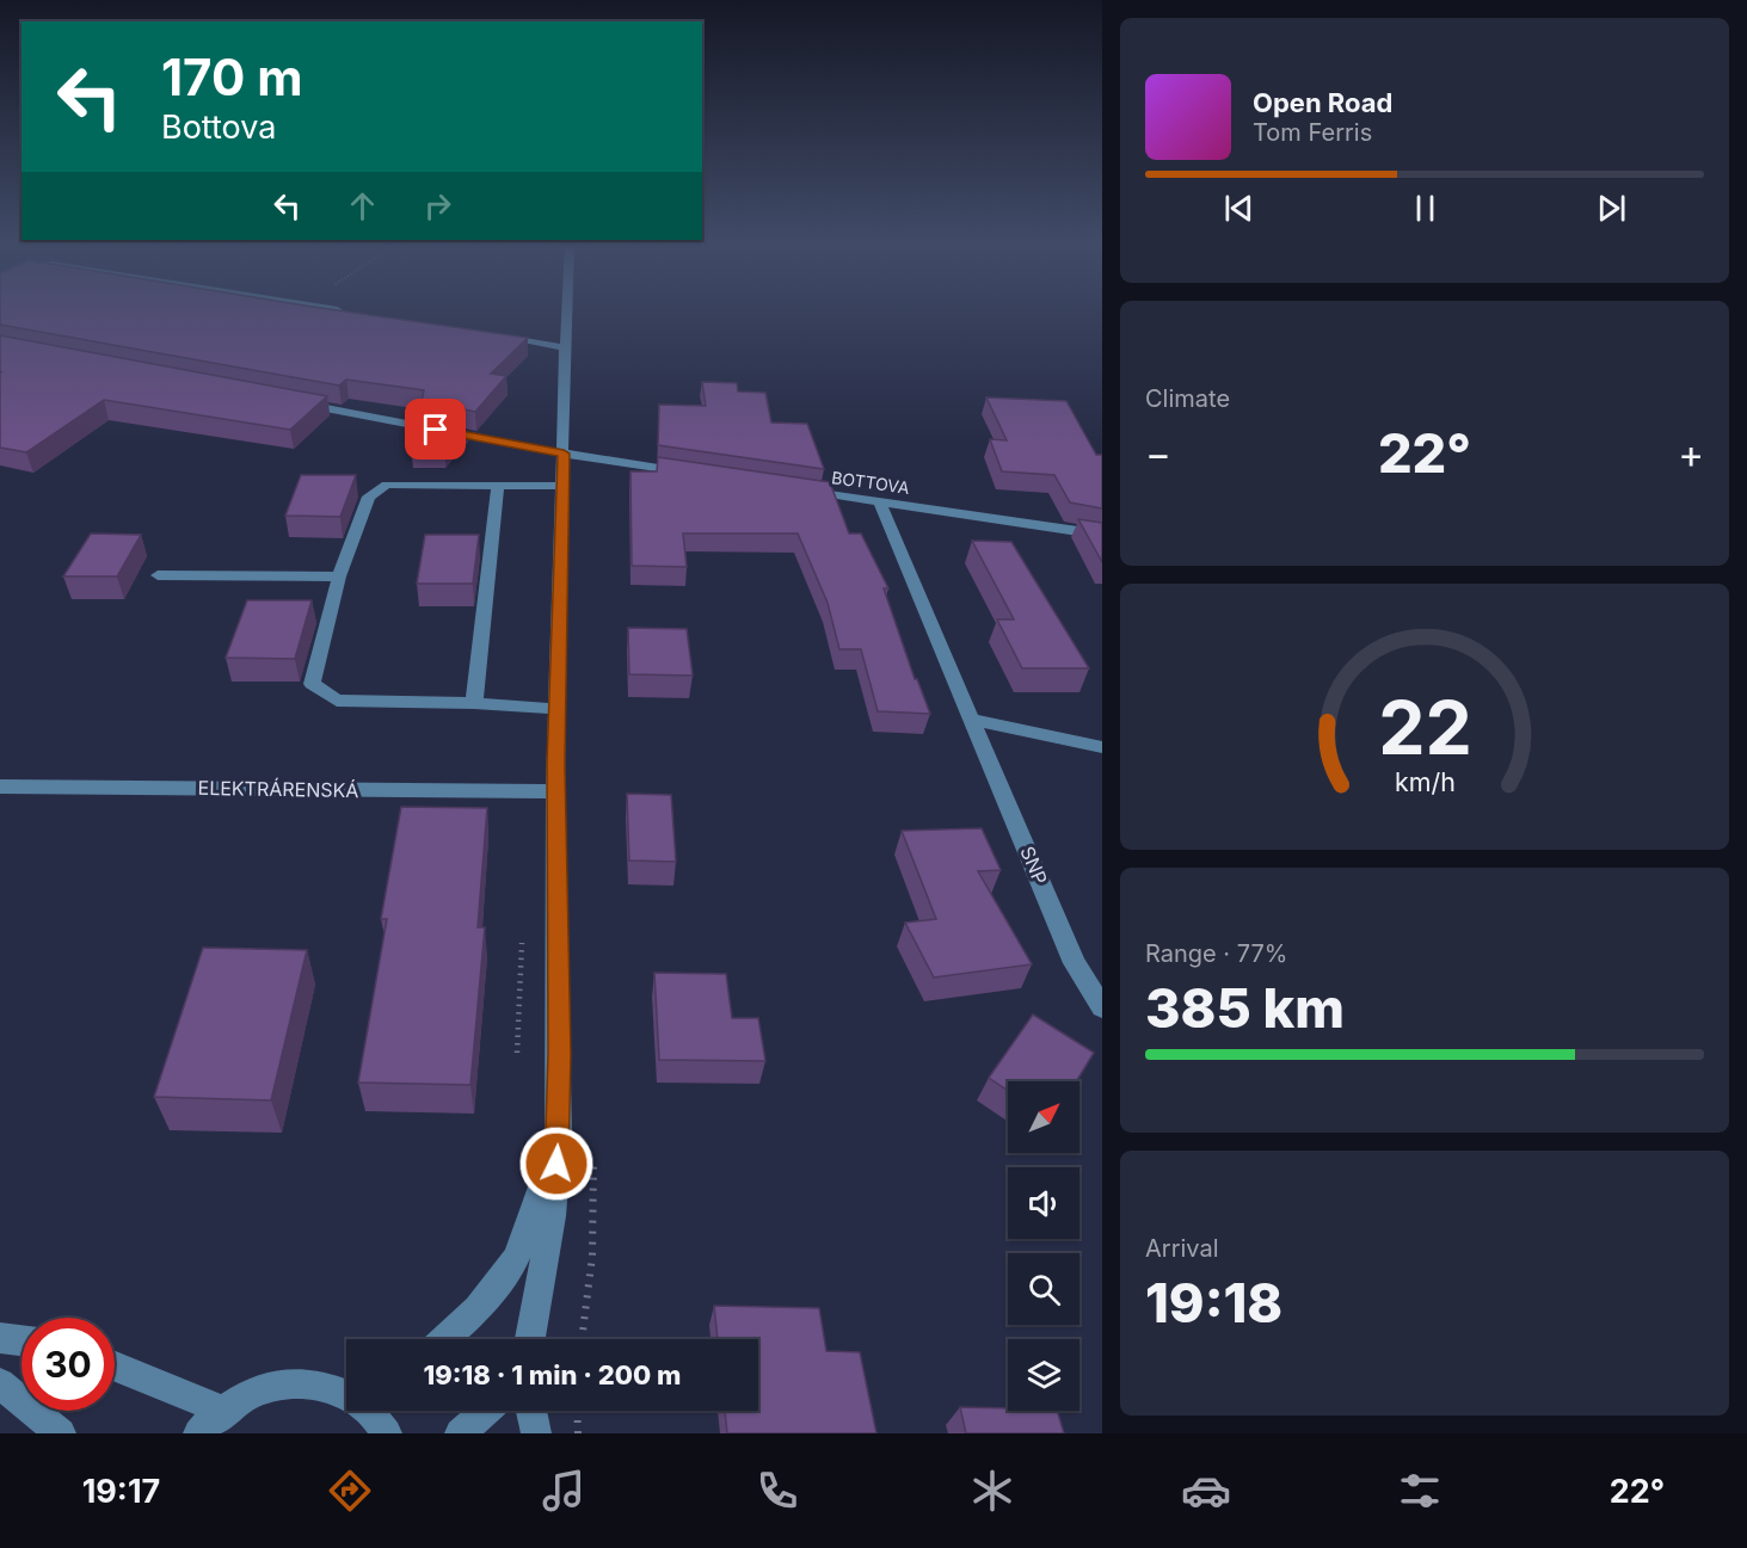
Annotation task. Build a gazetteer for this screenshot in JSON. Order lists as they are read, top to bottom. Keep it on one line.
{"streets":{"street":["BOTTOVA","ELEKTRÁRENSKÁ","SNP"]},"crossings":[["BOTTOVA","SNP"]],"north":"top right","page":{"turn":["170 m","Bottova"],"song":["Open Road","Tom Ferris"],"tile":["Climate",["Range · 77%","385 km"],["Arrival","19:18"]],"heat":["−","22°","+"],"limit":"30","trip":"19:18 · 1 min · 200 m","tabs":["19:17","22°"],"gauge":["22","km/h"]}}
